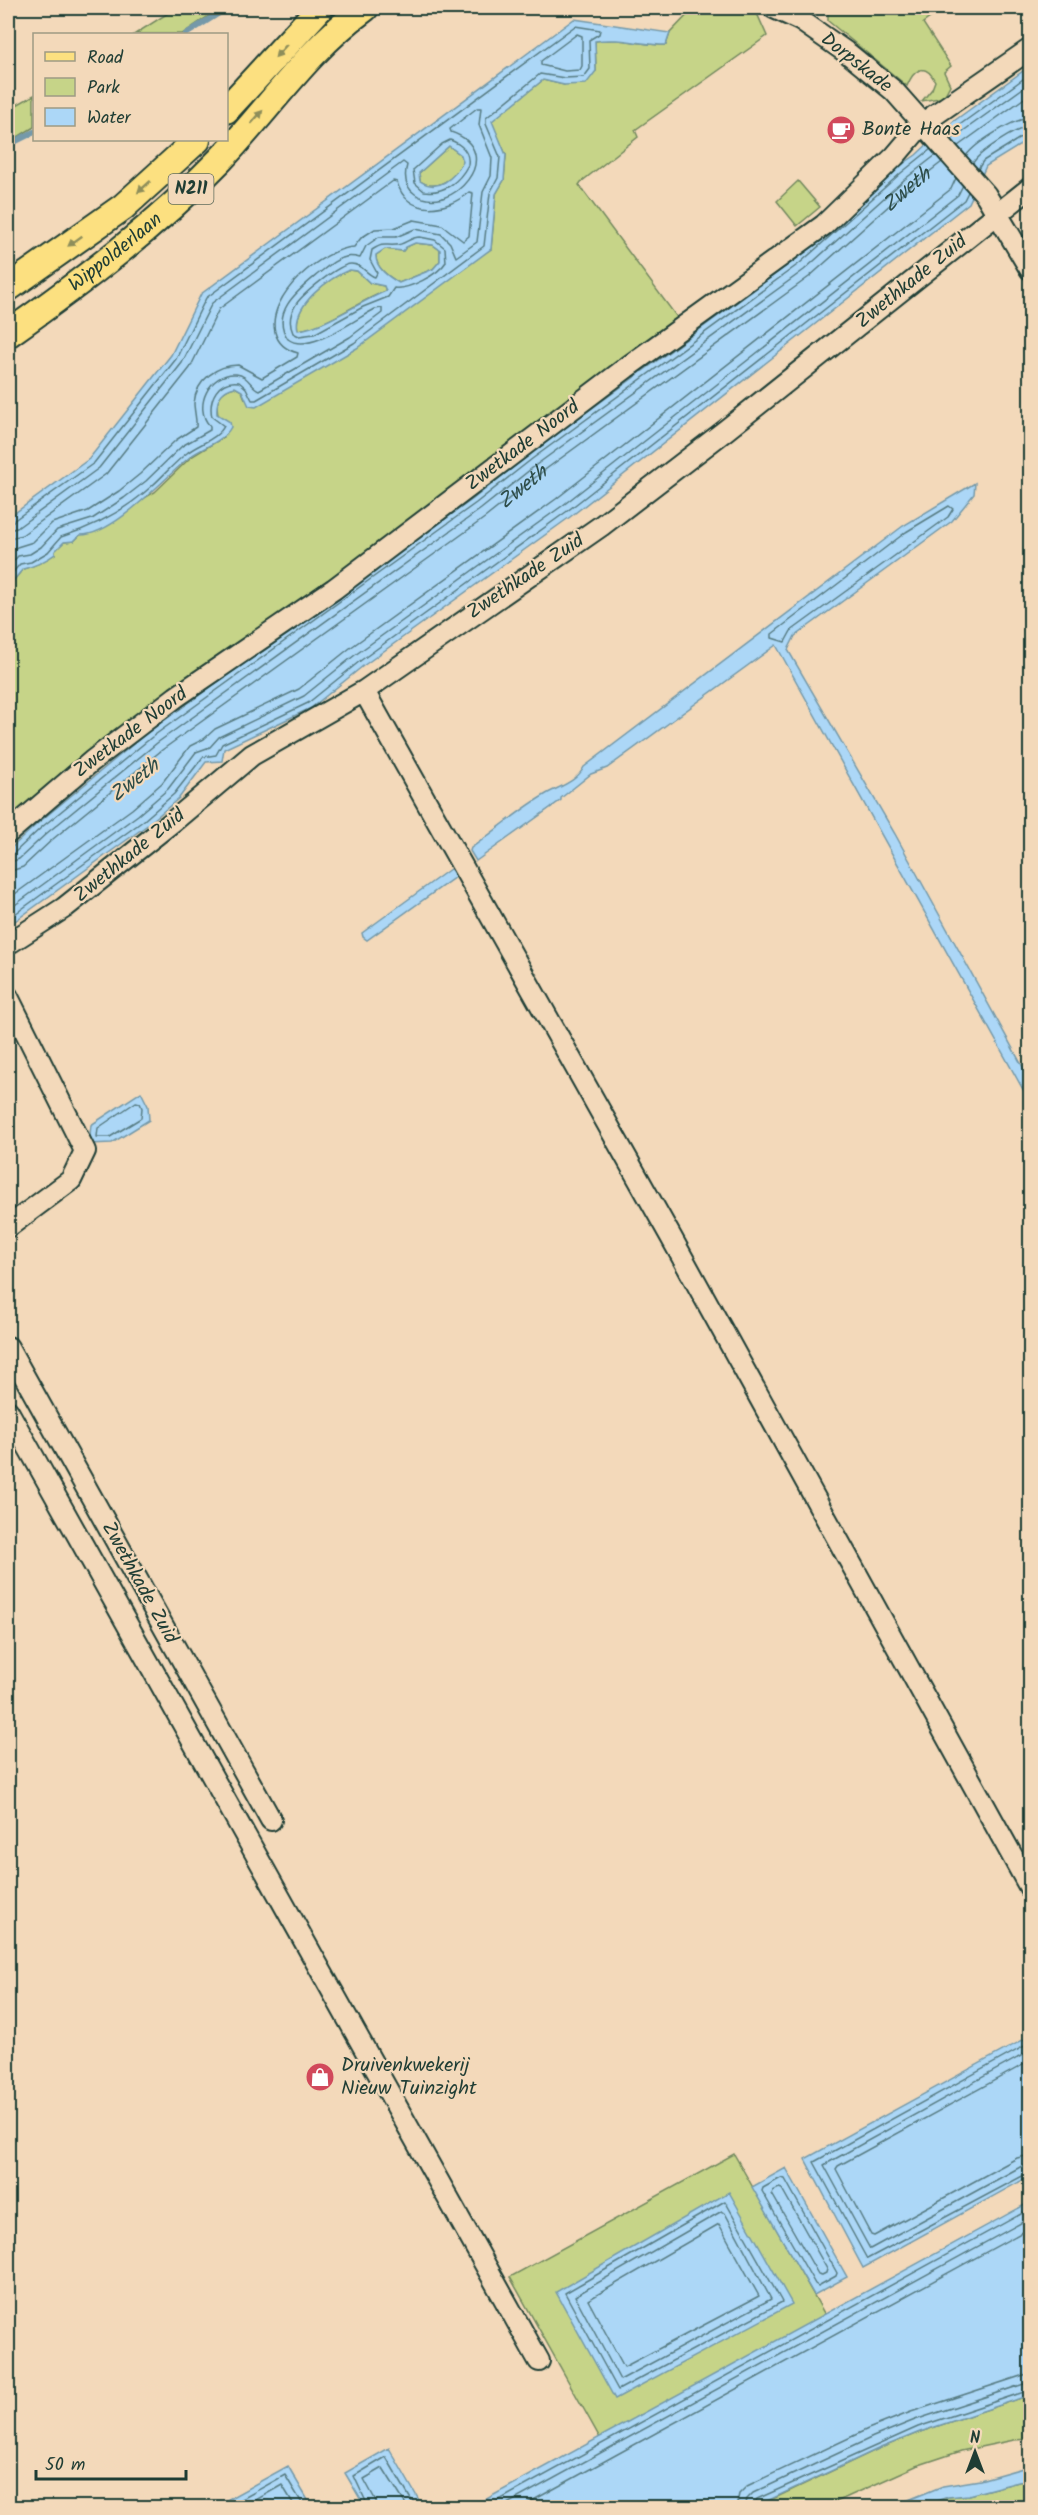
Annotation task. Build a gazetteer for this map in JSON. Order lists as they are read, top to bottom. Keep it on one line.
{"streets":{"main road":["N211","Wippolderlaan"],"street":["Dorpskade","Zwethkade Zuid","Zwetkade Noord"]},"crossings":[["Dorpskade","Zwethkade Zuid"],["Dorpskade","Zwetkade Noord"]],"water":["Zweth"],"places":{"cafe":["Bonte Haas"],"shop":["Druivenkwekerij Nieuw Tuinzight"]},"legend":["Road","Park","Water"],"scale_bar":"50 m","north":"top"}
